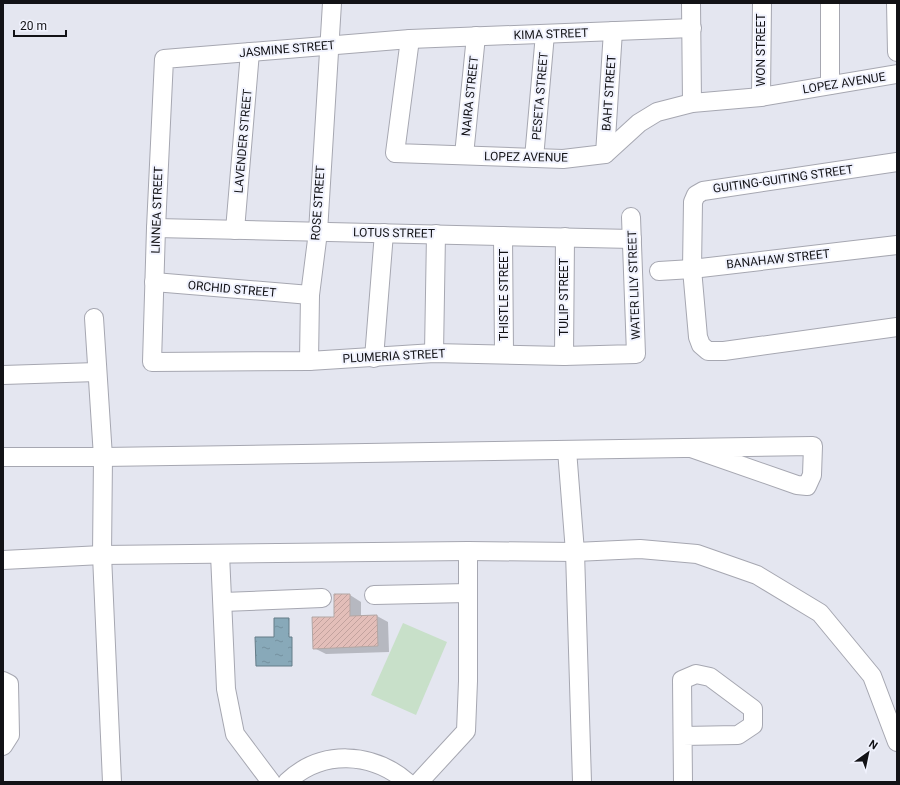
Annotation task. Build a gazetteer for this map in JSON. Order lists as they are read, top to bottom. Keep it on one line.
{"streets":{"street":["KIMA STREET","JASMINE STREET","WON STREET","LOPEZ AVENUE","BAHT STREET","NAIRA STREET","PESETA STREET","LAVENDER STREET","GUITING-GUITING STREET","ROSE STREET","LINNEA STREET","LOTUS STREET","BANAHAW STREET","WATER LILY STREET","ORCHID STREET","THISTLE STREET","TULIP STREET","PLUMERIA STREET"]},"crossings":[["KIMA STREET","JASMINE STREET"],["KIMA STREET","LOPEZ AVENUE"],["KIMA STREET","BAHT STREET"],["KIMA STREET","NAIRA STREET"],["KIMA STREET","PESETA STREET"],["JASMINE STREET","LOPEZ AVENUE"],["JASMINE STREET","LAVENDER STREET"],["JASMINE STREET","ROSE STREET"],["JASMINE STREET","LINNEA STREET"],["WON STREET","LOPEZ AVENUE"],["LOPEZ AVENUE","BAHT STREET"],["LOPEZ AVENUE","NAIRA STREET"],["LOPEZ AVENUE","PESETA STREET"],["LAVENDER STREET","LOTUS STREET"],["GUITING-GUITING STREET","BANAHAW STREET"],["ROSE STREET","LOTUS STREET"],["ROSE STREET","ORCHID STREET"],["ROSE STREET","PLUMERIA STREET"],["LINNEA STREET","LOTUS STREET"],["LINNEA STREET","ORCHID STREET"],["LINNEA STREET","PLUMERIA STREET"],["LOTUS STREET","WATER LILY STREET"],["LOTUS STREET","THISTLE STREET"],["LOTUS STREET","TULIP STREET"],["WATER LILY STREET","PLUMERIA STREET"],["THISTLE STREET","PLUMERIA STREET"],["TULIP STREET","PLUMERIA STREET"]],"scale_bar":"20 m","north":"top right"}
